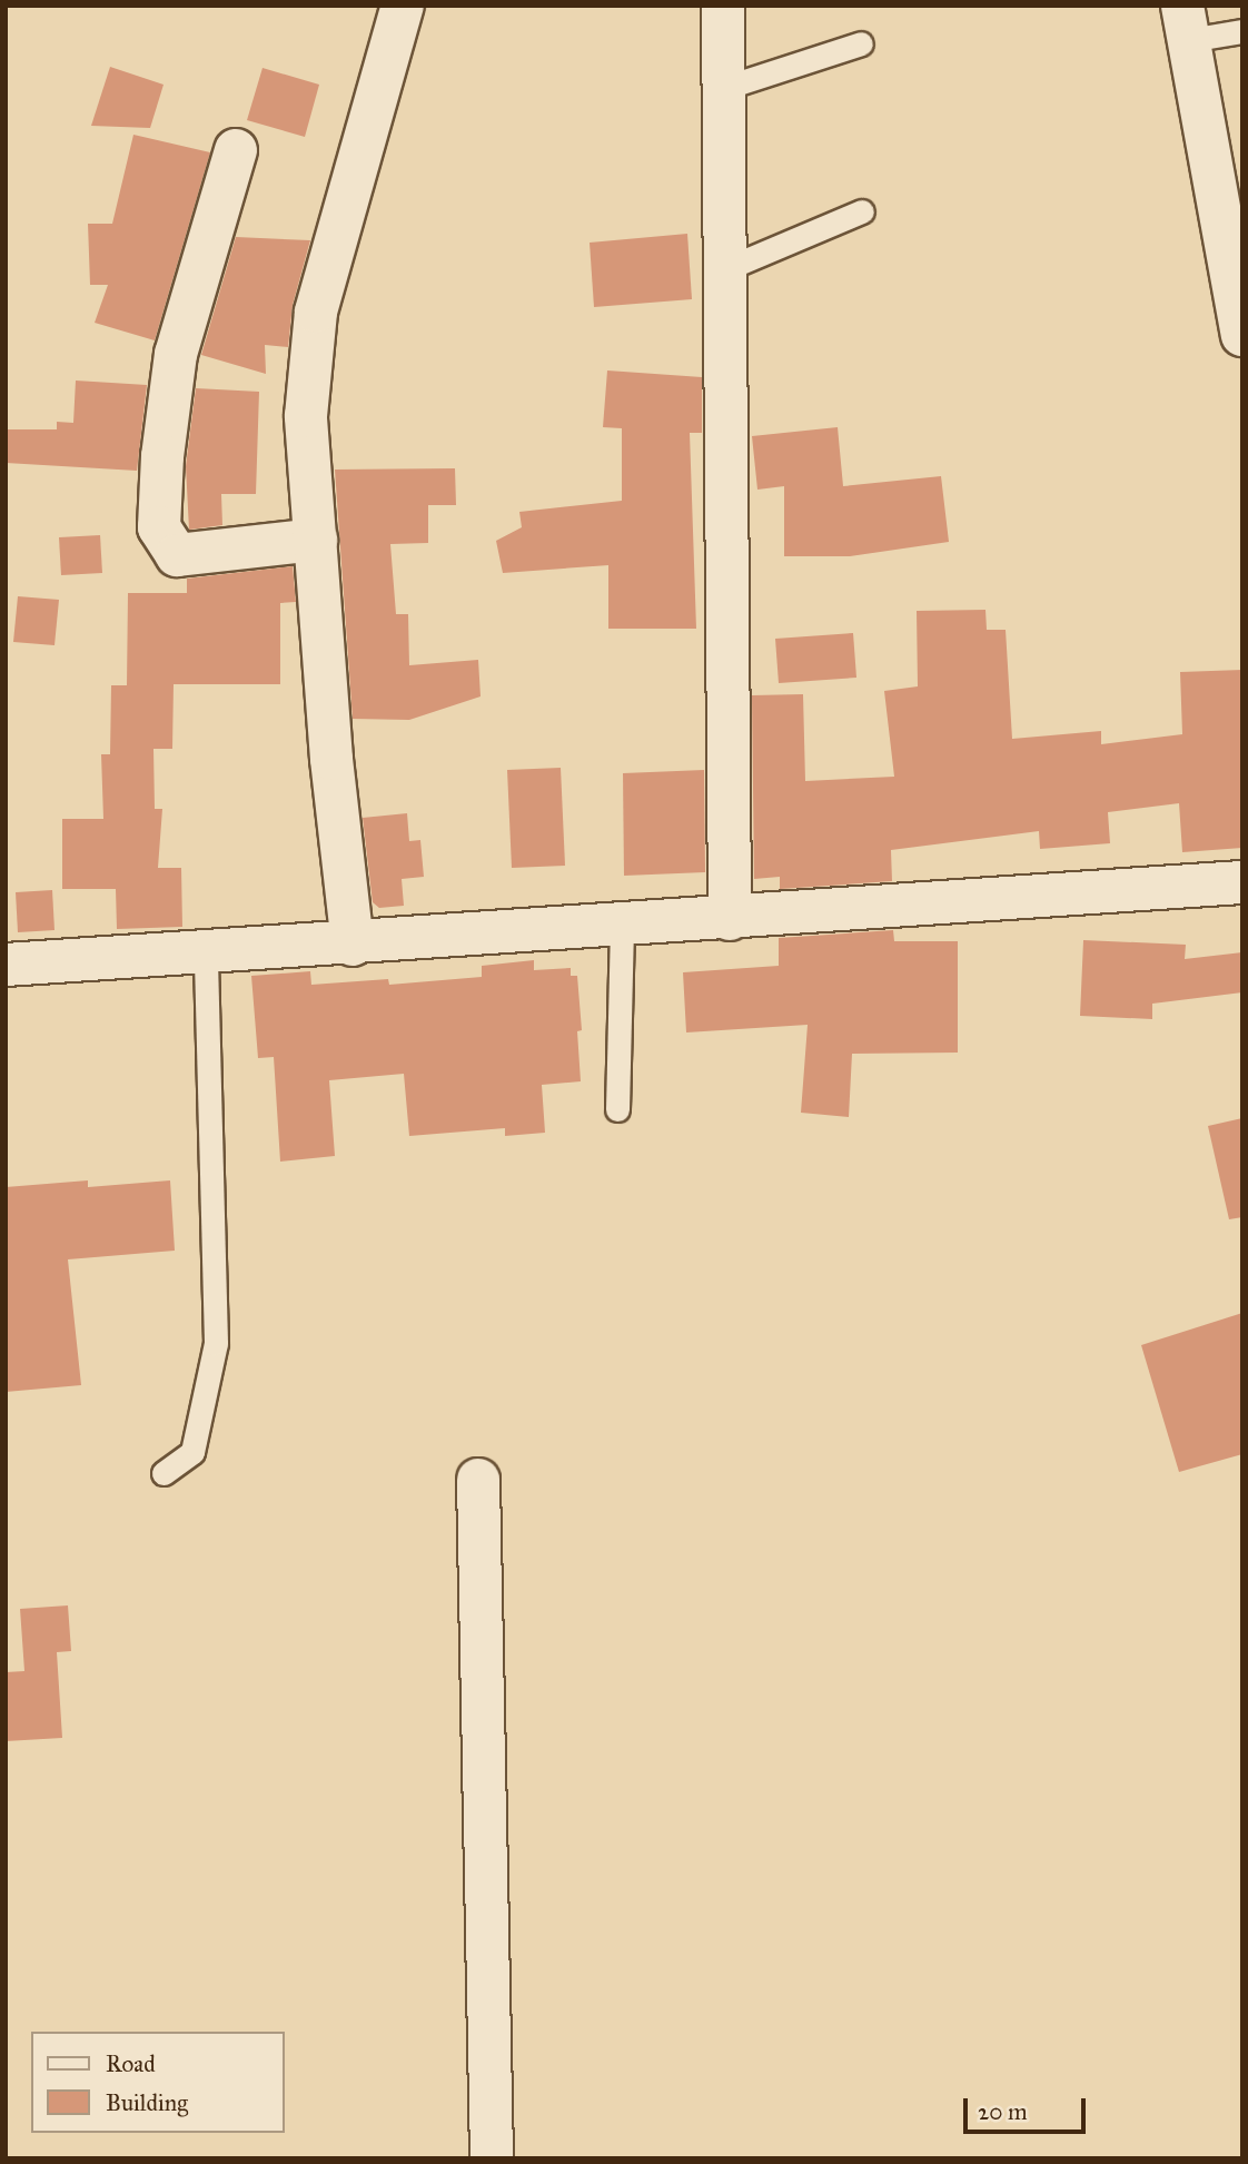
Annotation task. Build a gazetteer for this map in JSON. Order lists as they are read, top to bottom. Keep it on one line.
{"legend":["Road","Building"],"scale_bar":"20 m"}
